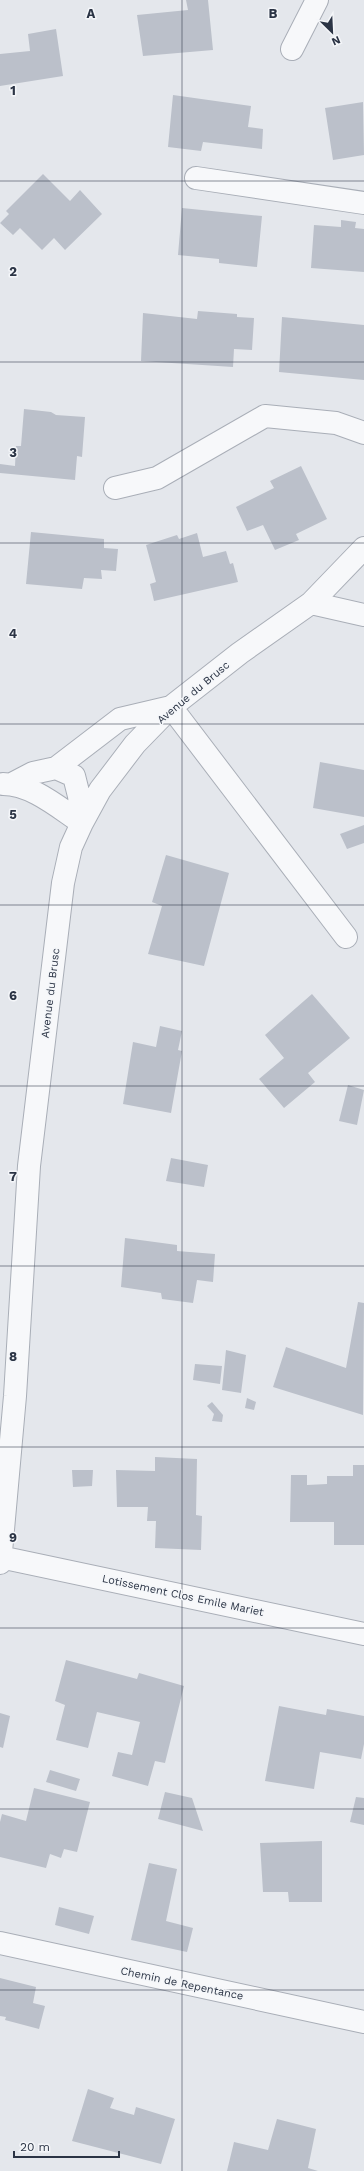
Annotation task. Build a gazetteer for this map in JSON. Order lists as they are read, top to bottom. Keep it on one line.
{"streets":{"street":["Avenue du Brusc","Lotissement Clos Emile Mariet","Chemin de Repentance"]},"crossings":[["Avenue du Brusc","Lotissement Clos Emile Mariet"]],"scale_bar":"20 m","north":"bottom right","grid":{"columns":["A","B"],"rows":["1","2","3","4","5","6","7","8","9"]}}
